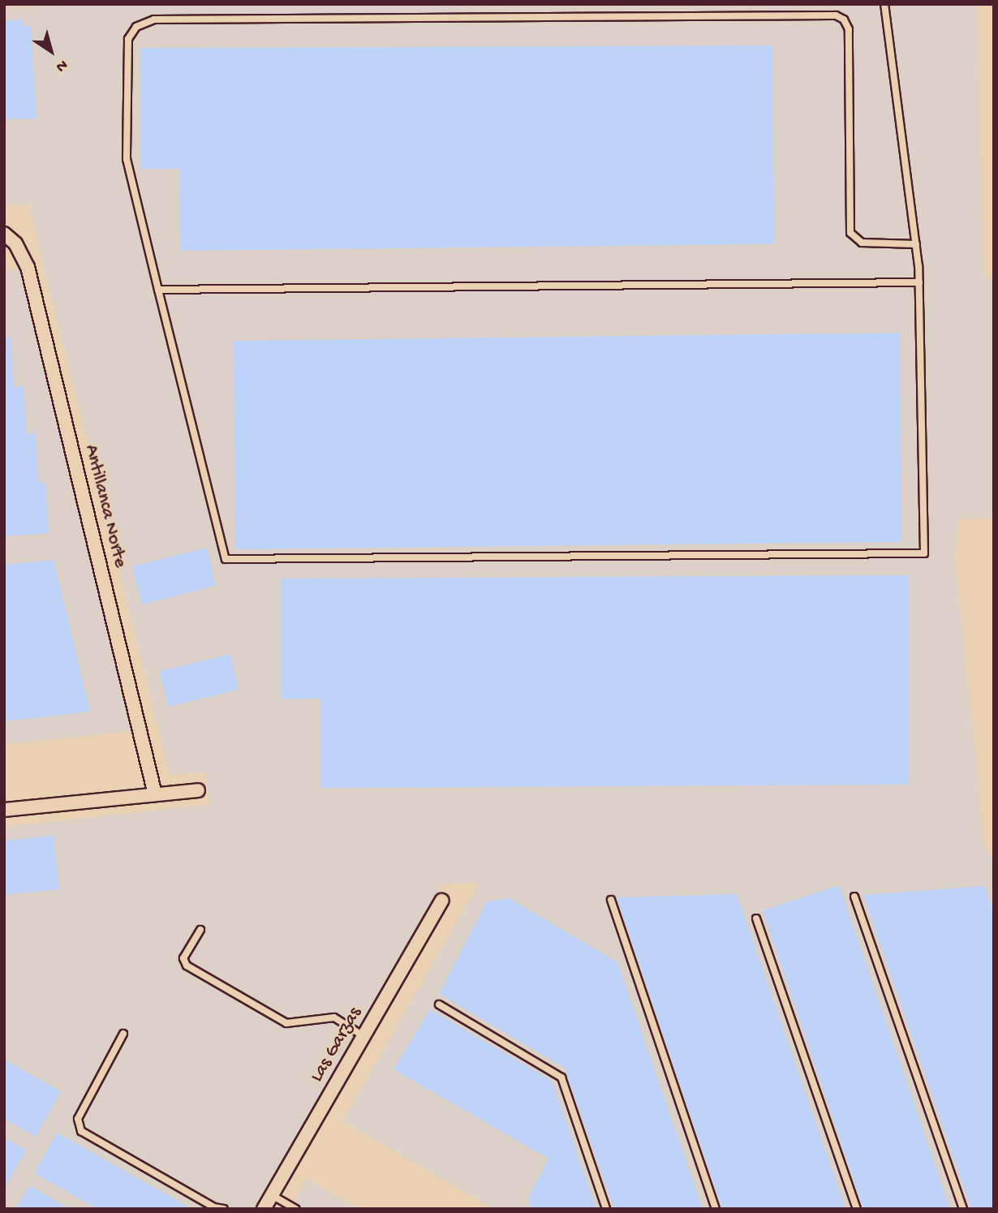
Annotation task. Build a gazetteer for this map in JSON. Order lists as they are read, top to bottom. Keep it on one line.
{"streets":{"street":["Antillanca Norte","Las Garzas"]},"north":"bottom right"}
